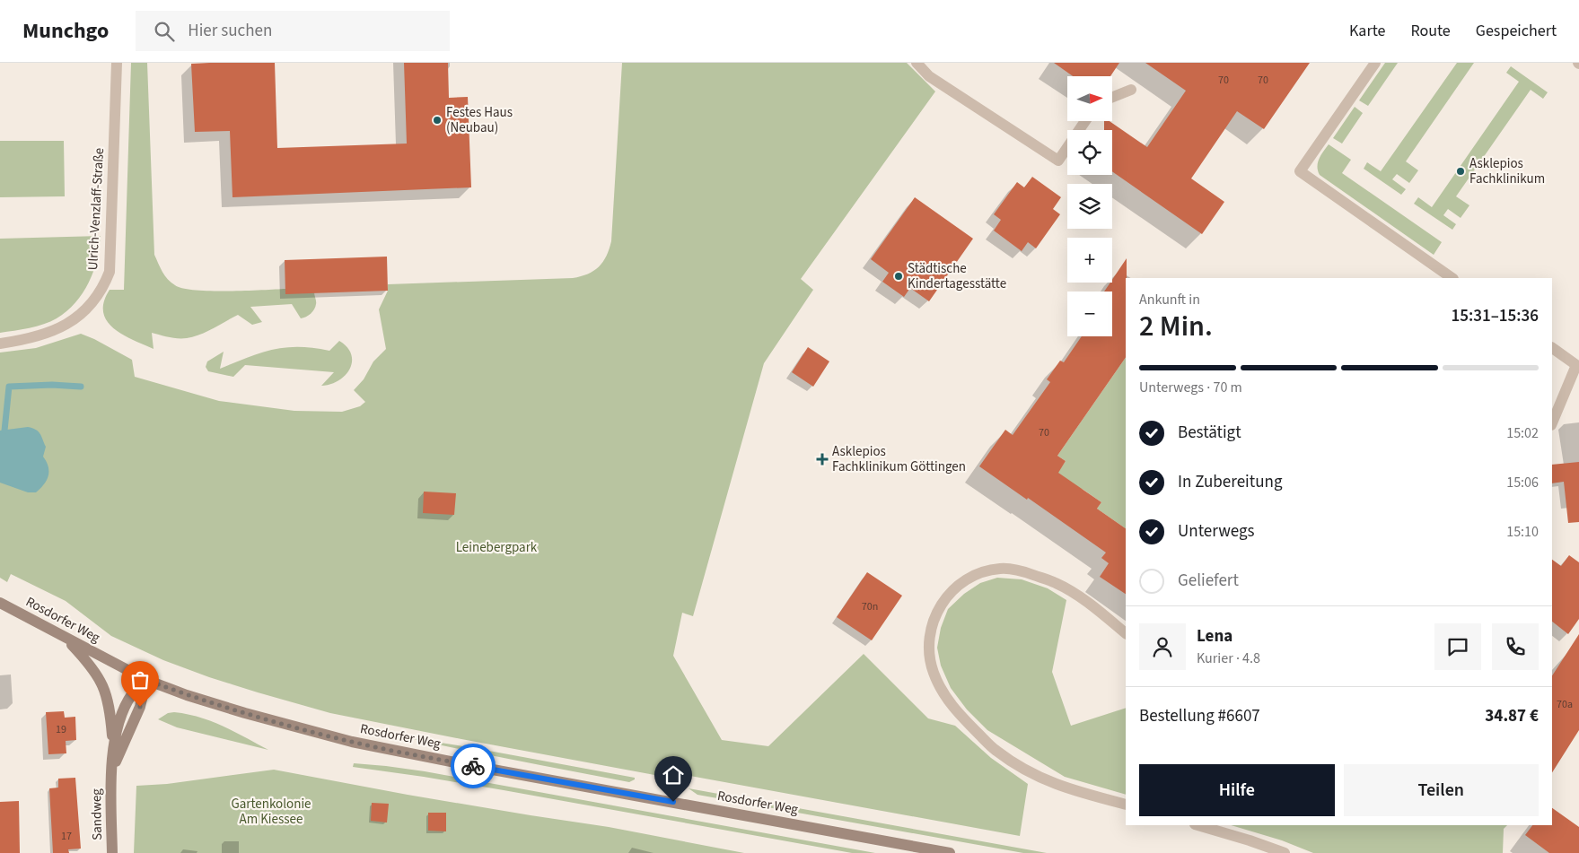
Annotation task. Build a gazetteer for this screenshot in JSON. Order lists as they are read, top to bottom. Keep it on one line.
{"streets":{"main road":["Rosdorfer Weg","Sandweg"],"street":["Ulrich-Venzlaff-Straße"]},"crossings":[["Rosdorfer Weg","Sandweg"]],"parks":["Leinebergpark","Gartenkolonie Am Kiessee"],"places":{"other":["Festes Haus (Neubau)","Asklepios Fachklinikum","Städtische Kindertagesstätte"],"health":["Asklepios Fachklinikum Göttingen"]},"house_numbers":["70","70","70","70n","70a","19","17"],"north":"right","page":{"header":"Munchgo","search":"Hier suchen","nav":["Karte","Route","Gespeichert"],"map_buttons":["+","−"],"heading":["2 Min.","Ankunft in","15:31–15:36"],"panel":["Lena","Kurier · 4.8","Bestellung #6607","34.87 €"],"bar":"Unterwegs · 70 m","list":[["Bestätigt","15:02"],["In Zubereitung","15:06"],["Unterwegs","15:10"],"Geliefert"],"buttons":["Hilfe","Teilen"]}}
